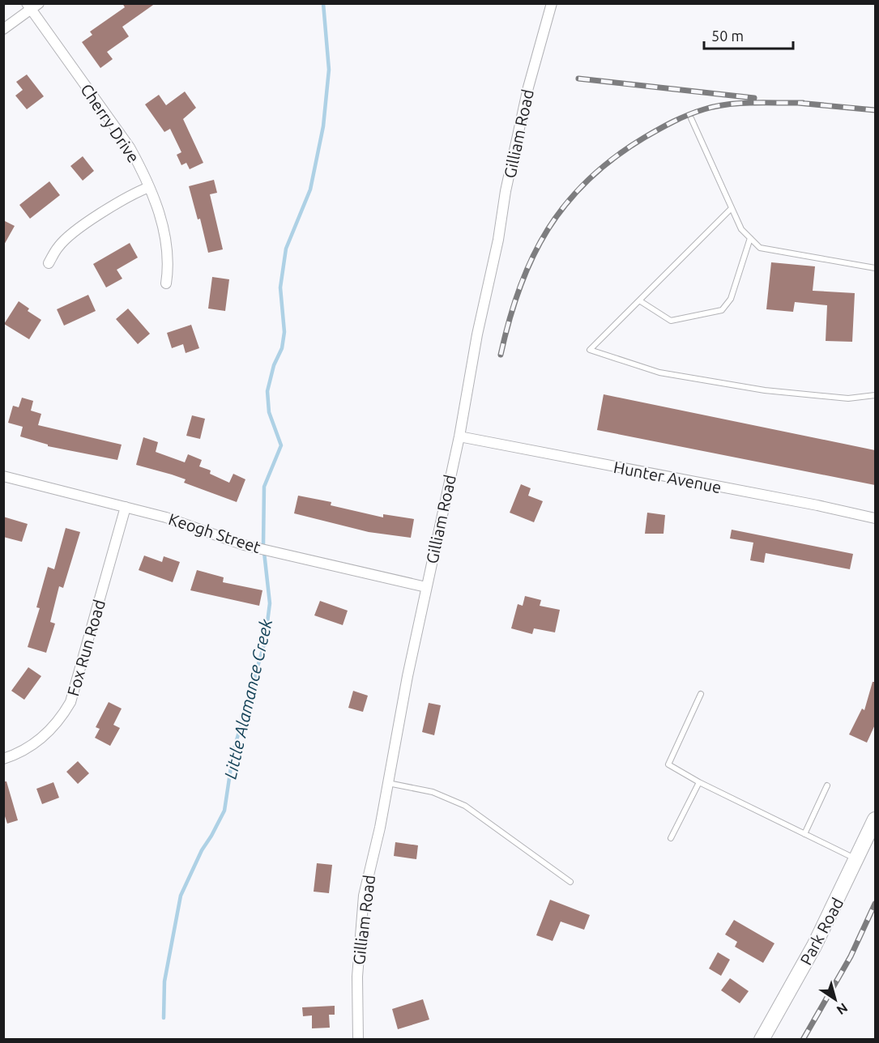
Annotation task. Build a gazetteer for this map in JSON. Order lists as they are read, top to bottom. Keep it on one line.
{"streets":{"street":["Cherry Drive","Gilliam Road","Hunter Avenue","Keogh Street","Fox Run Road","Park Road"]},"crossings":[["Gilliam Road","Hunter Avenue"],["Gilliam Road","Keogh Street"],["Keogh Street","Fox Run Road"]],"water":["Little Alamance Creek"],"scale_bar":"50 m","north":"bottom right"}
